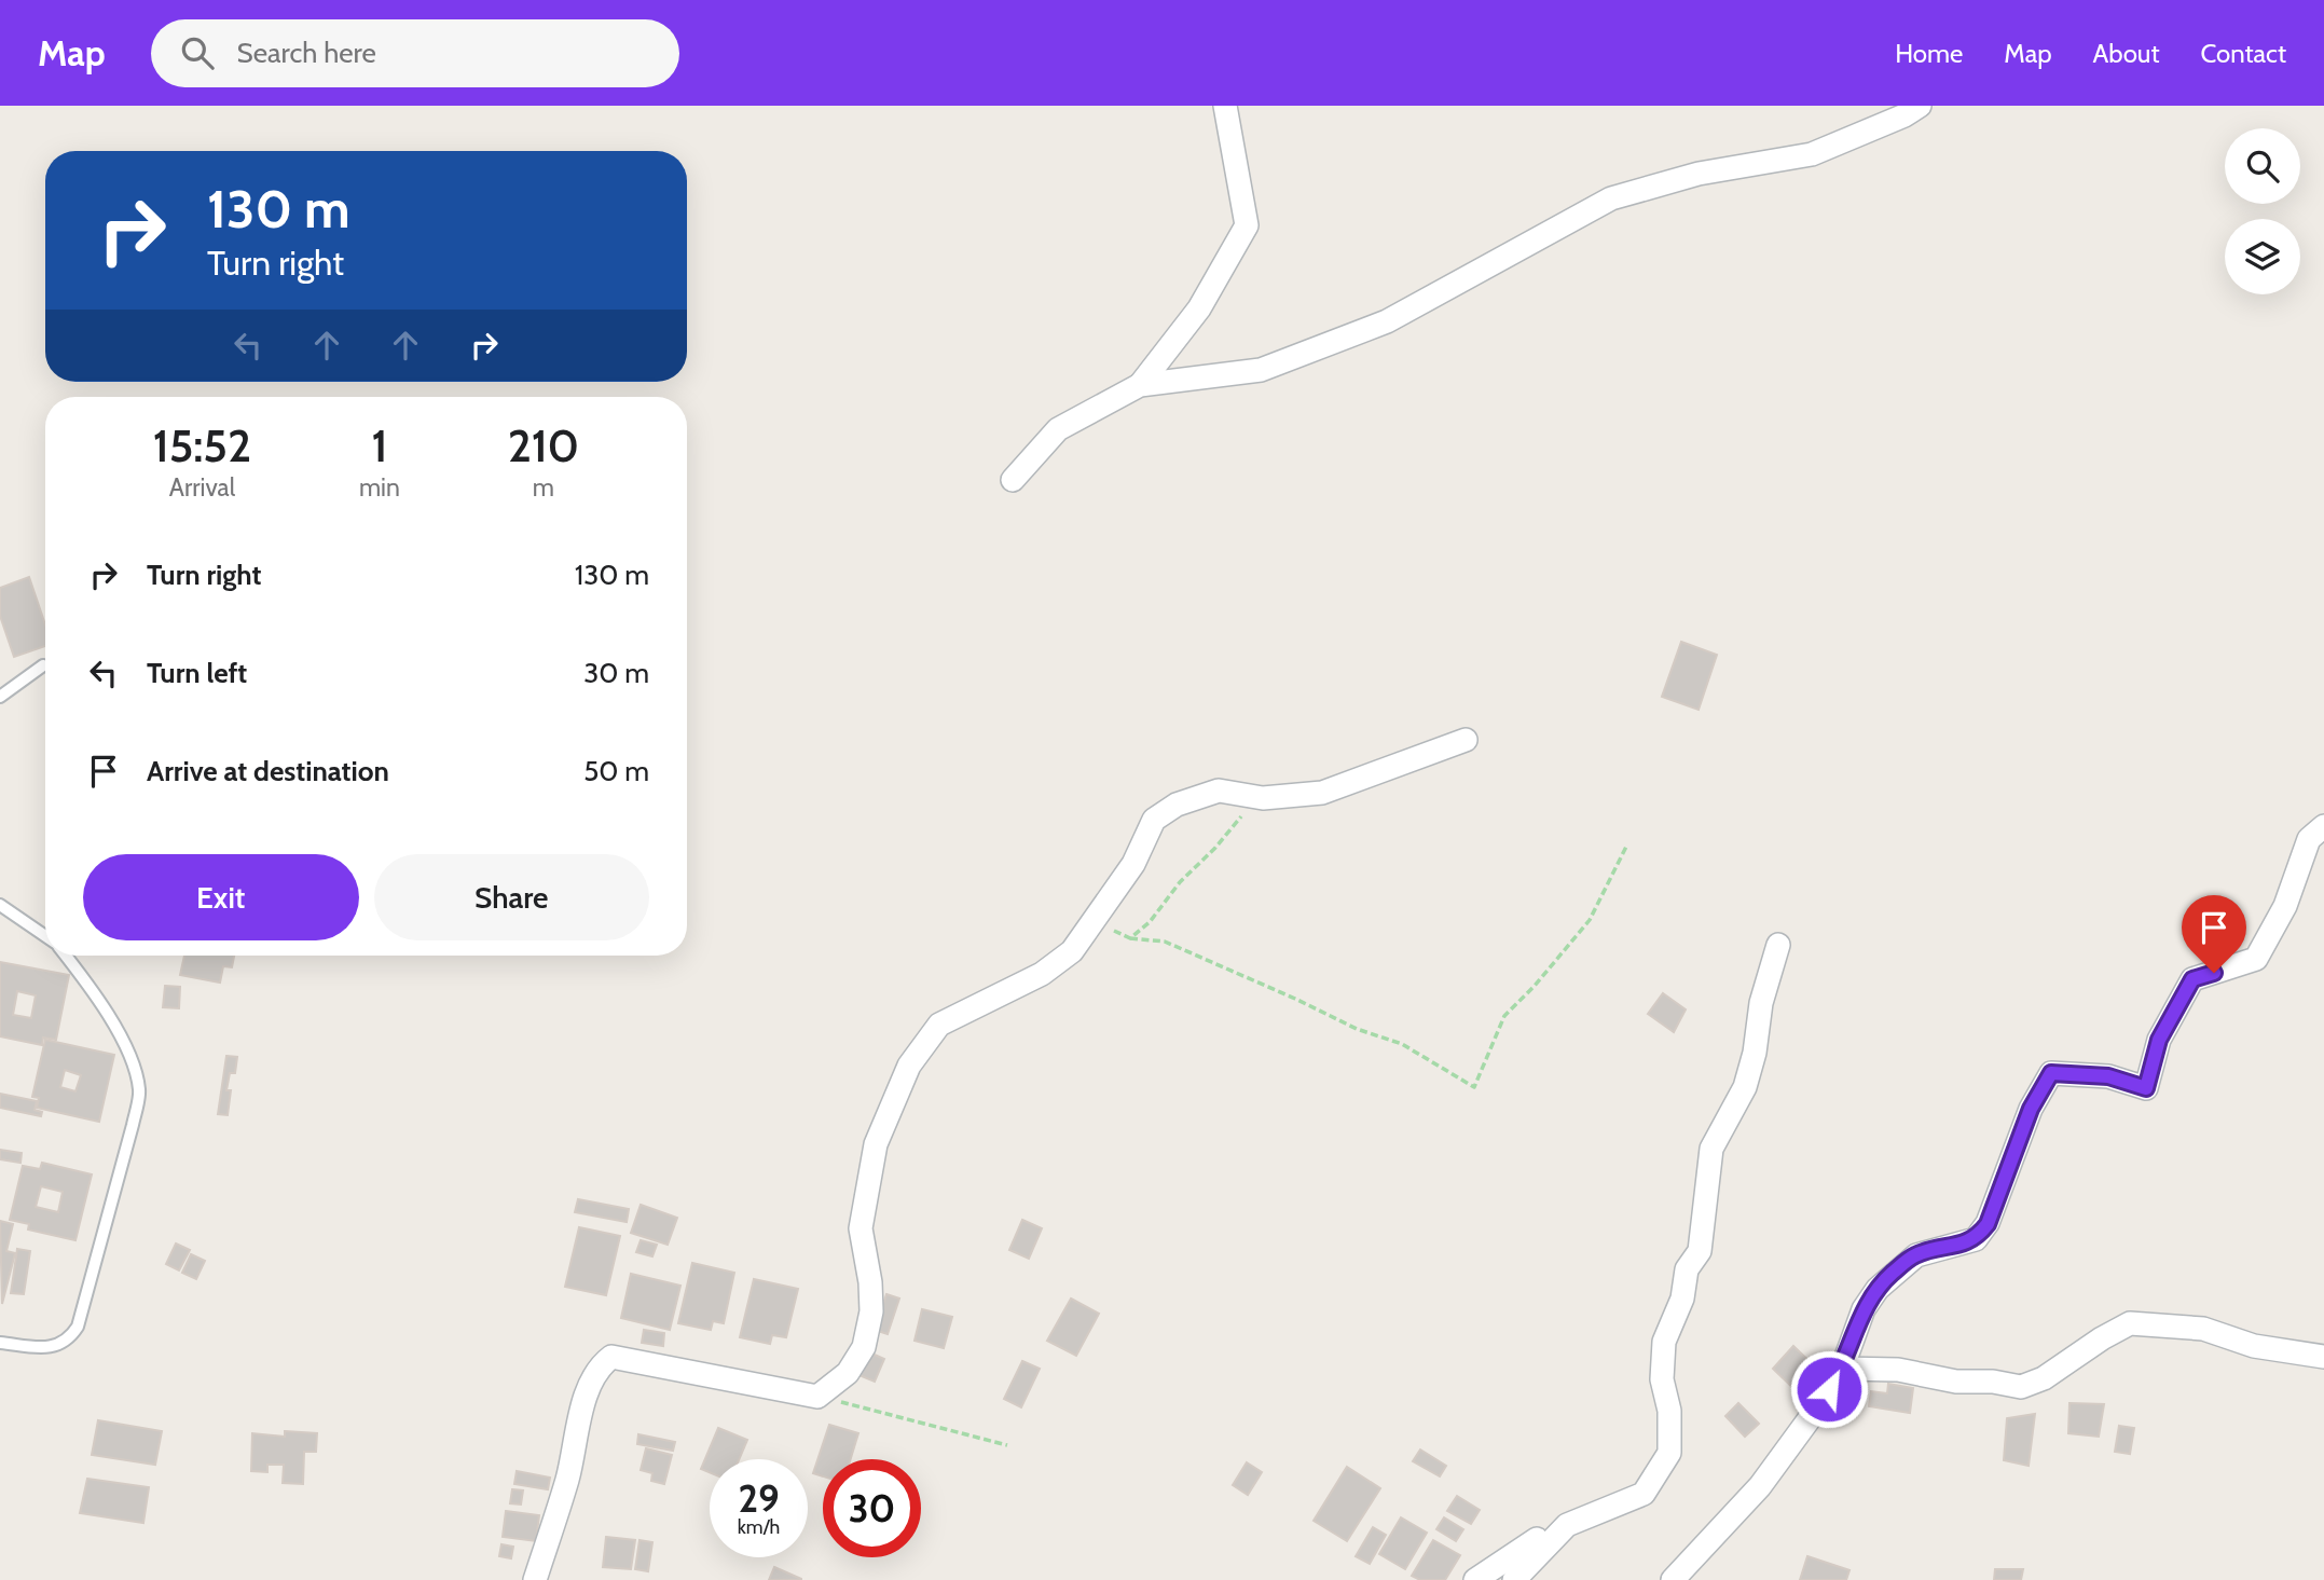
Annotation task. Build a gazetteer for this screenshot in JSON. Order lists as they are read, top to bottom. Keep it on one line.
{"page":{"header":"Map","search":"Search here","nav":["Home","Map","About","Contact"],"turn":["130 m","Turn right"],"eta":["15:52","Arrival","1","min","210","m"],"list":[{"name":"Turn right","value":"130 m"},{"name":"Turn left","value":"30 m"},{"name":"Arrive at destination","value":"50 m"}],"buttons":["Exit","Share"],"speed":"29 km/h","limit":"30"}}
